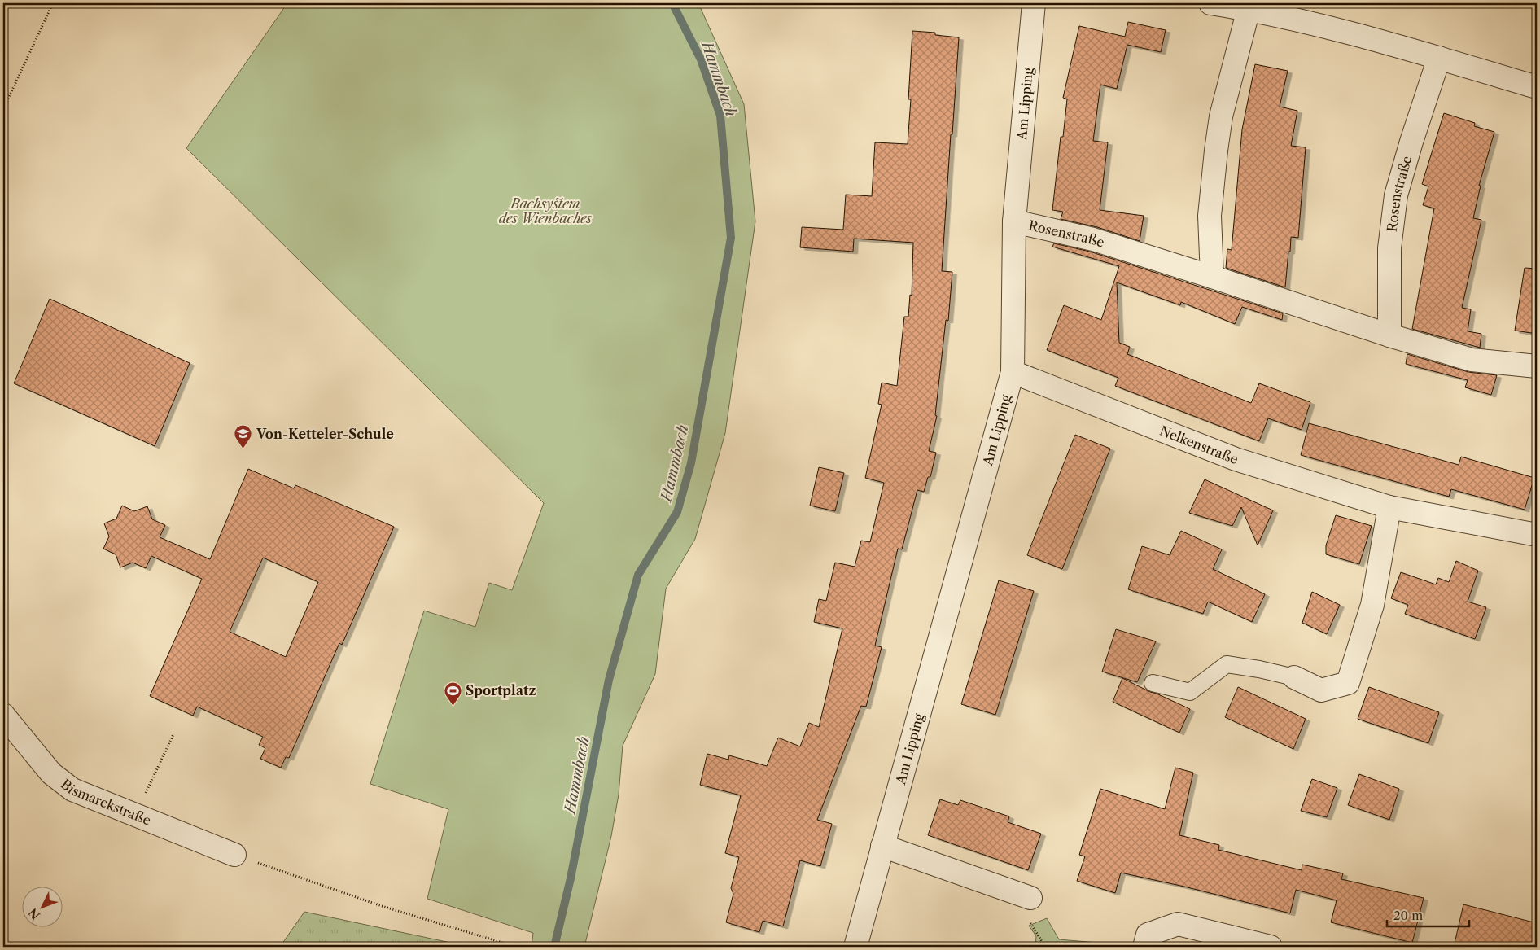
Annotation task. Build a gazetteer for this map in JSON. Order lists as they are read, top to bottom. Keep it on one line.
{"streets":{"street":["Am Lipping","Rosenstraße","Nelkenstraße","Bismarckstraße"]},"crossings":[["Am Lipping","Rosenstraße"],["Am Lipping","Nelkenstraße"]],"water":["Hammbach"],"parks":["Bachsystem des Wienbaches"],"places":{"school or university":["Von-Ketteler-Schule"],"sports":["Sportplatz"]},"scale_bar":"20 m","north":"bottom left"}
